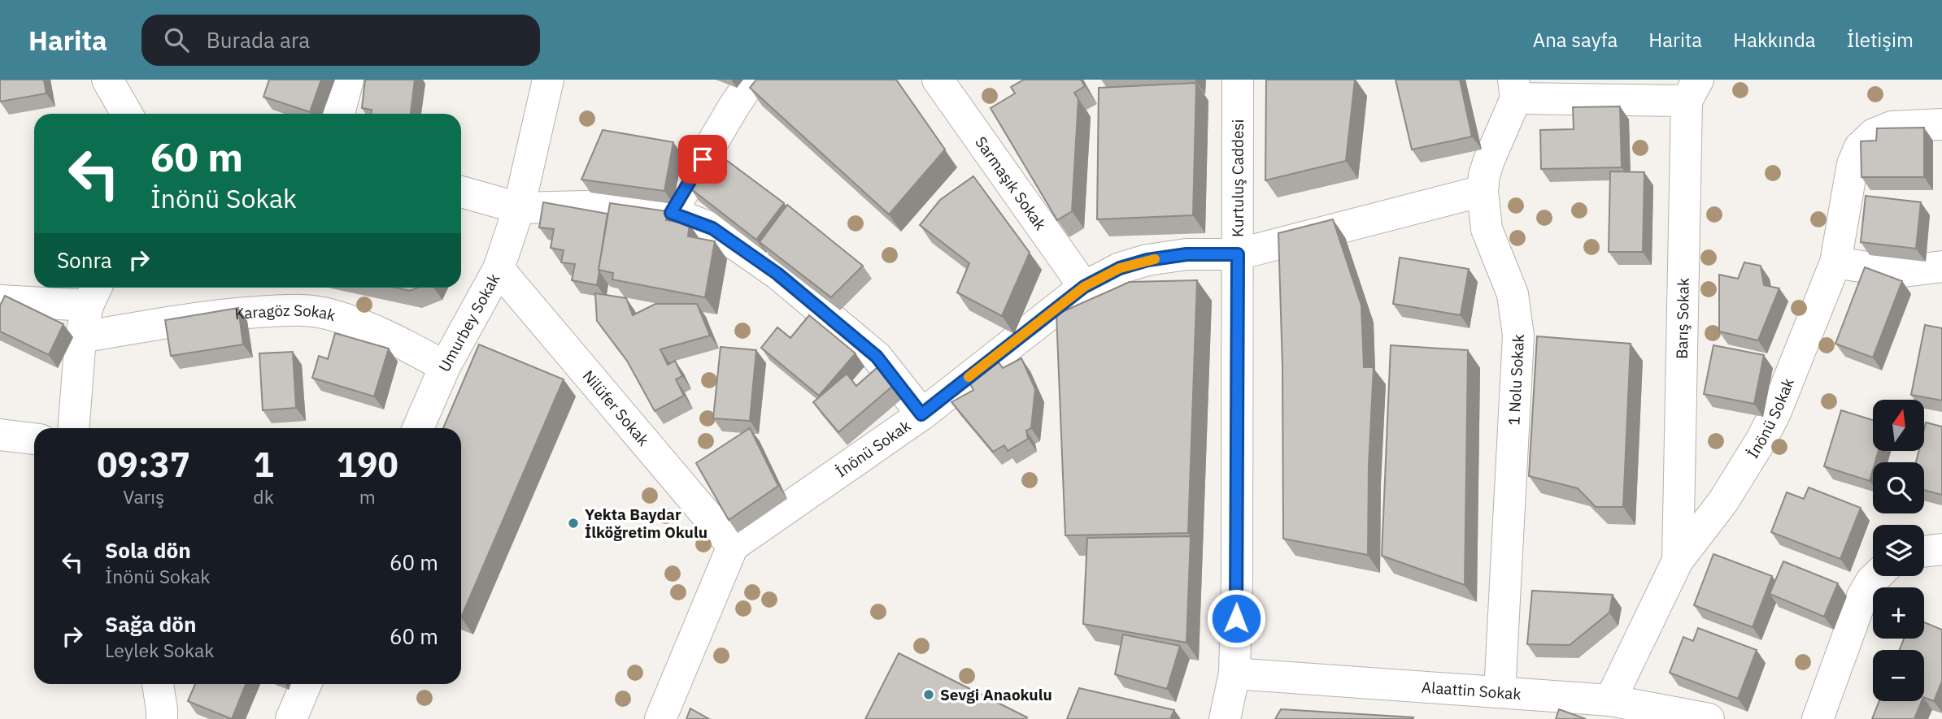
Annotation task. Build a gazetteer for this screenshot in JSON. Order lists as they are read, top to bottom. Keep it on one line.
{"streets":{"street":["Kurtuluş Caddesi","Sarmaşık Sokak","Karagöz Sokak","Barış Sokak","Umurbey Sokak","1 Nolu Sokak","Nilüfer Sokak","İnönü Sokak","Alaattin Sokak"]},"crossings":[["Kurtuluş Caddesi","İnönü Sokak"],["Kurtuluş Caddesi","Alaattin Sokak"],["Sarmaşık Sokak","İnönü Sokak"],["Karagöz Sokak","Umurbey Sokak"],["Barış Sokak","İnönü Sokak"],["Umurbey Sokak","Nilüfer Sokak"],["1 Nolu Sokak","İnönü Sokak"],["1 Nolu Sokak","Alaattin Sokak"],["Nilüfer Sokak","İnönü Sokak"]],"places":["Yekta Baydar İlköğretim Okulu","Sevgi Anaokulu"],"north":"top","page":{"header":"Harita","search":"Burada ara","nav":["Ana sayfa","Harita","Hakkında","İletişim"],"turn":["60 m","İnönü Sokak"],"then":"Sonra","map_buttons":["+","−"],"eta":["09:37","Varış","1","dk","190","m"],"list":[{"name":"Sola dön","note":"İnönü Sokak","value":"60 m"},{"name":"Sağa dön","note":"Leylek Sokak","value":"60 m"}]}}
